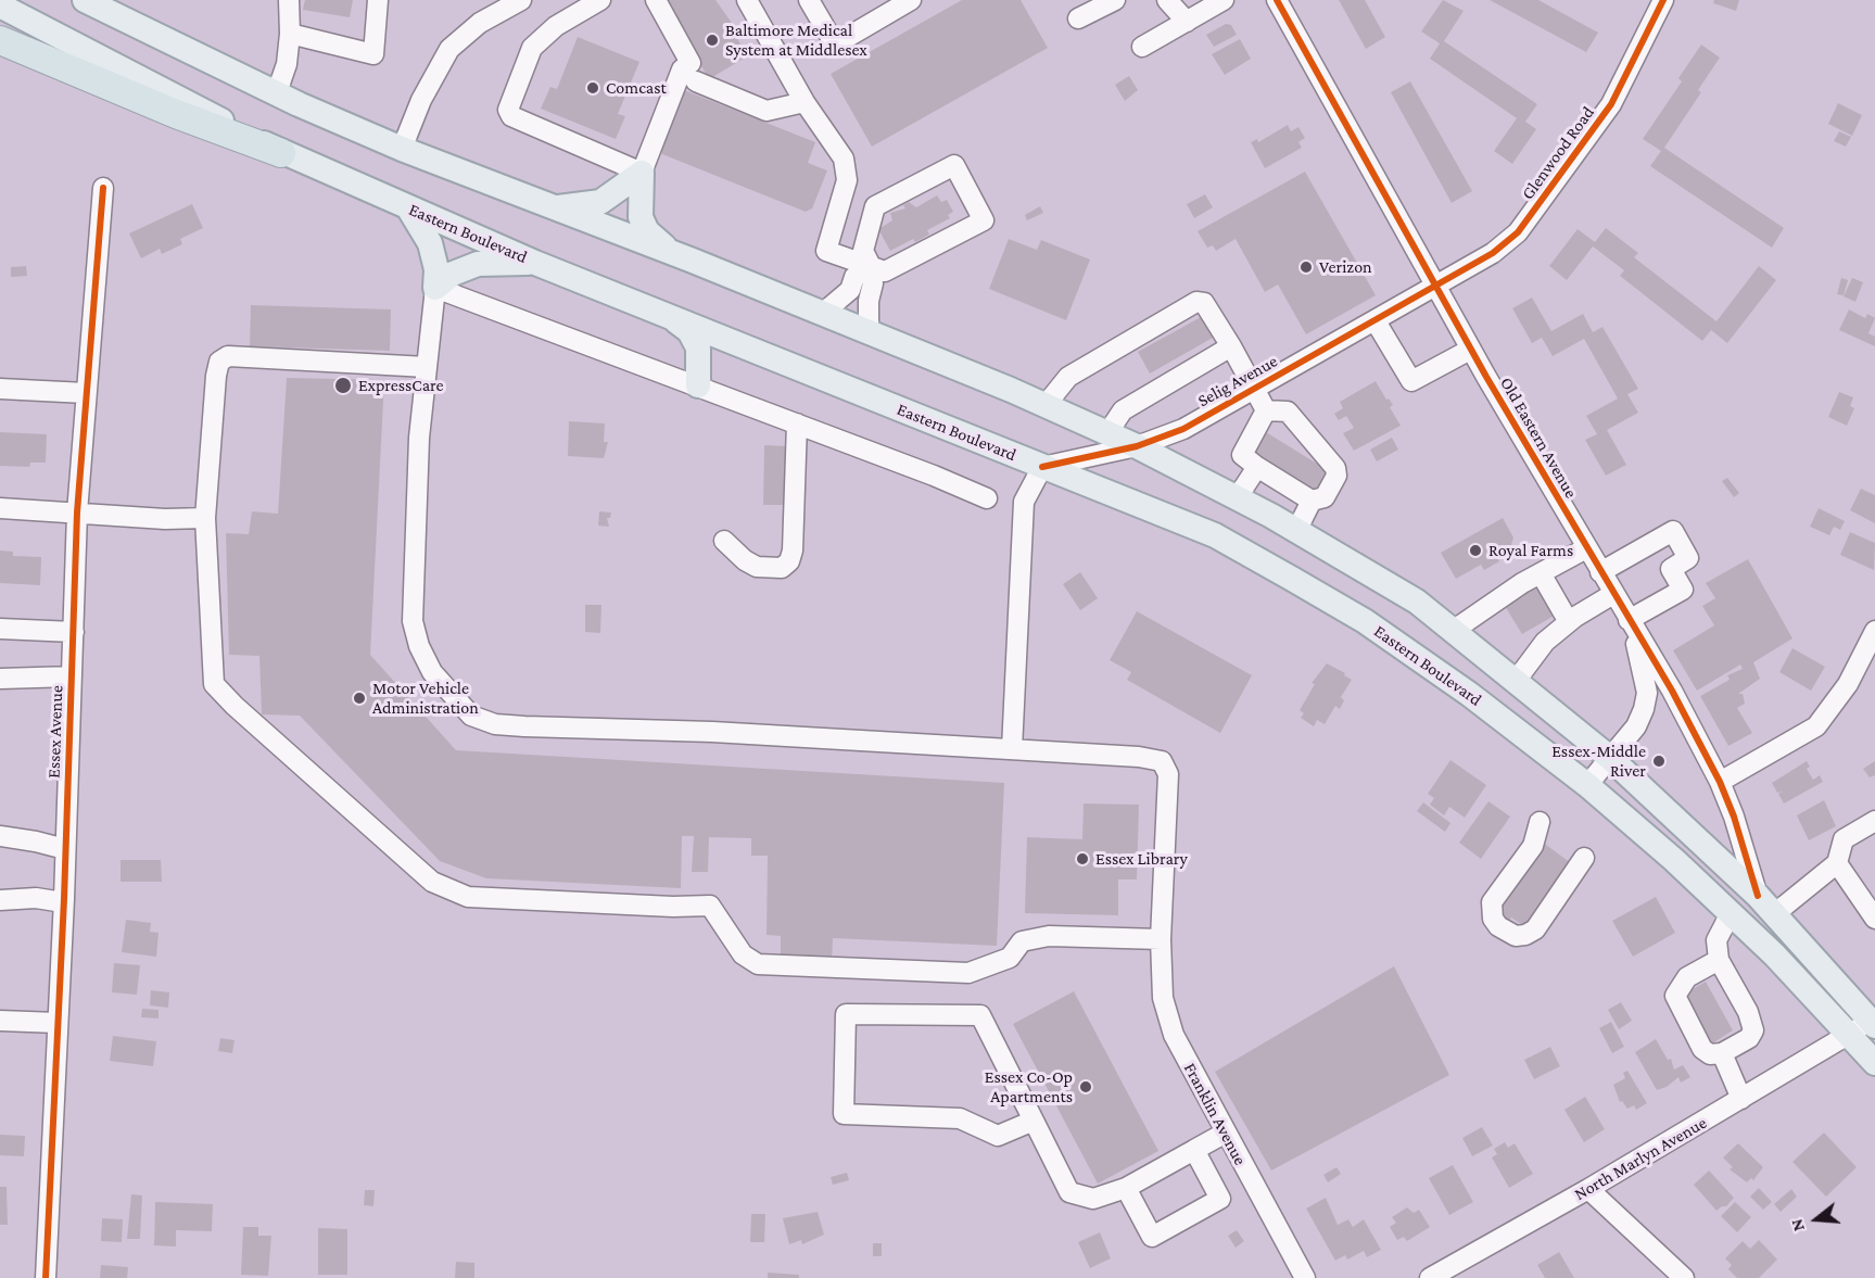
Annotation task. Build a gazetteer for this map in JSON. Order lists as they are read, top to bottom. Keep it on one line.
{"streets":{"main road":["Eastern Boulevard"],"street":["Glenwood Road","Selig Avenue","Old Eastern Avenue","Essex Avenue","Franklin Avenue","North Marlyn Avenue"]},"crossings":[["Glenwood Road","Selig Avenue"],["Glenwood Road","Old Eastern Avenue"],["Eastern Boulevard","Selig Avenue"],["Eastern Boulevard","Old Eastern Avenue"],["Eastern Boulevard","North Marlyn Avenue"],["Selig Avenue","Old Eastern Avenue"]],"places":["Baltimore Medical System at Middlesex","Comcast","Verizon","ExpressCare","Royal Farms","Motor Vehicle Administration","Essex-Middle River","Essex Library","Essex Co-Op Apartments"],"north":"left"}
